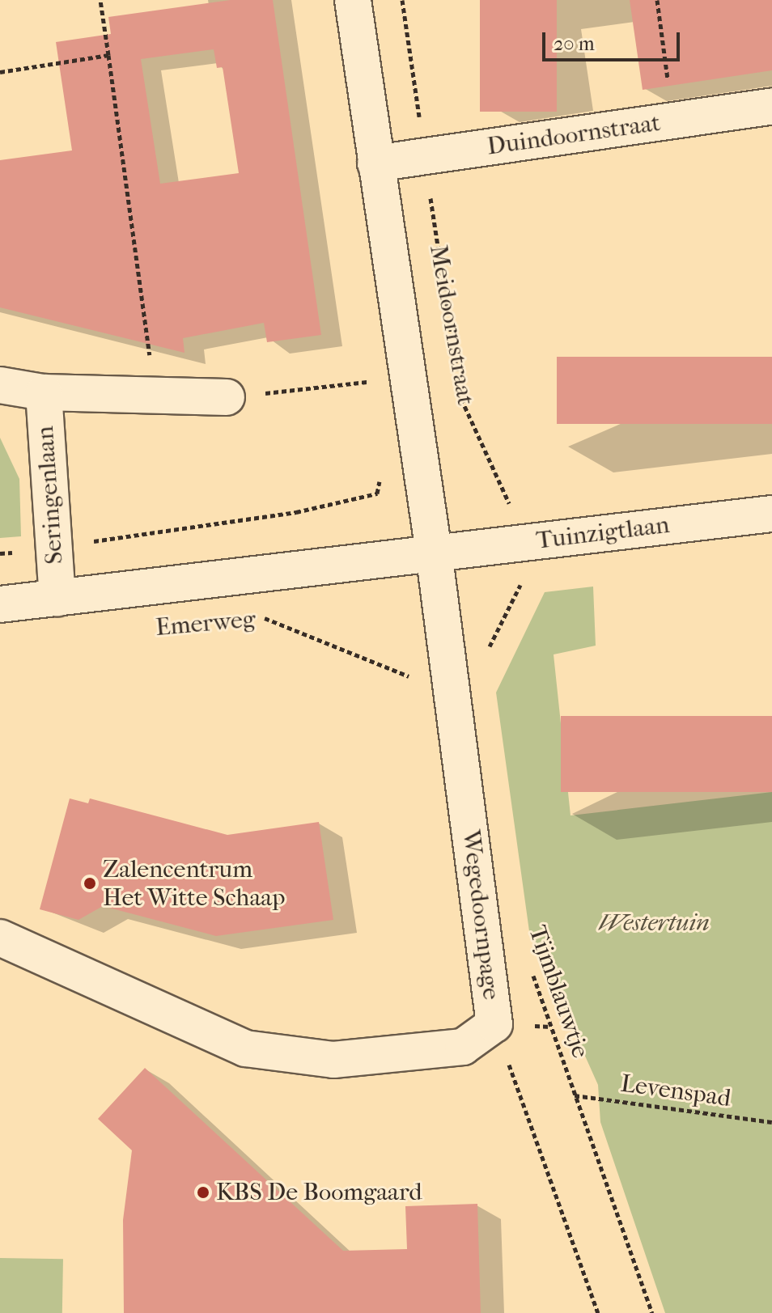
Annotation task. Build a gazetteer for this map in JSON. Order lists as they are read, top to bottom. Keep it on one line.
{"streets":{"street":["Duindoornstraat","Meidoornstraat","Seringenlaan","Tuinzigtlaan","Emerweg","Wegedoornpage"],"path":["Tijmblauwtje","Levenspad"]},"crossings":[["Duindoornstraat","Meidoornstraat"],["Meidoornstraat","Tuinzigtlaan"],["Meidoornstraat","Emerweg"],["Meidoornstraat","Wegedoornpage"],["Seringenlaan","Emerweg"],["Tuinzigtlaan","Emerweg"],["Tuinzigtlaan","Wegedoornpage"],["Emerweg","Wegedoornpage"],["Tijmblauwtje","Levenspad"]],"parks":["Westertuin"],"places":["Zalencentrum Het Witte Schaap","KBS De Boomgaard"],"scale_bar":"20 m"}
